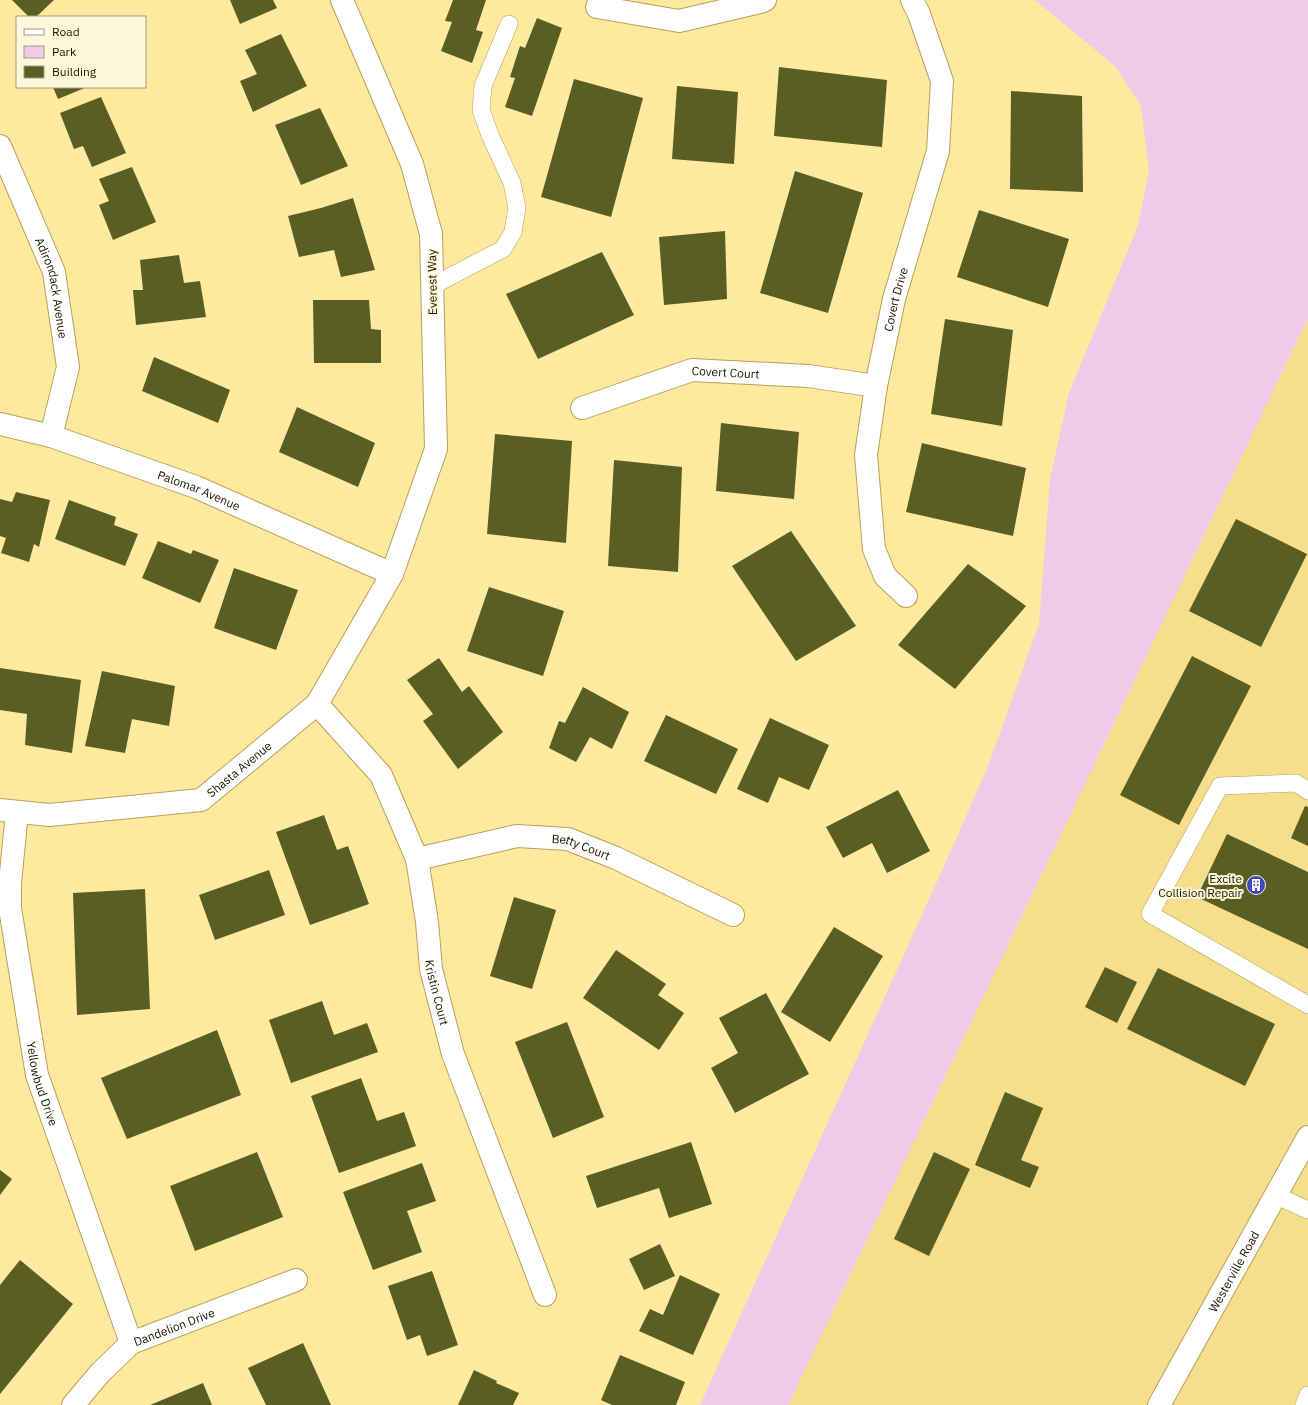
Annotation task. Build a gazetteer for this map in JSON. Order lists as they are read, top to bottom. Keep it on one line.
{"streets":{"street":["Everest Way","Adirondack Avenue","Covert Drive","Covert Court","Palomar Avenue","Shasta Avenue","Betty Court","Kristin Court","Yellowbud Drive","Westerville Road","Dandelion Drive"]},"crossings":[["Everest Way","Palomar Avenue"],["Everest Way","Shasta Avenue"],["Adirondack Avenue","Palomar Avenue"],["Covert Drive","Covert Court"],["Palomar Avenue","Shasta Avenue"],["Shasta Avenue","Kristin Court"],["Shasta Avenue","Yellowbud Drive"],["Betty Court","Kristin Court"],["Yellowbud Drive","Dandelion Drive"]],"places":{"building":["Excite Collision Repair"]},"legend":["Road","Park","Building"]}
